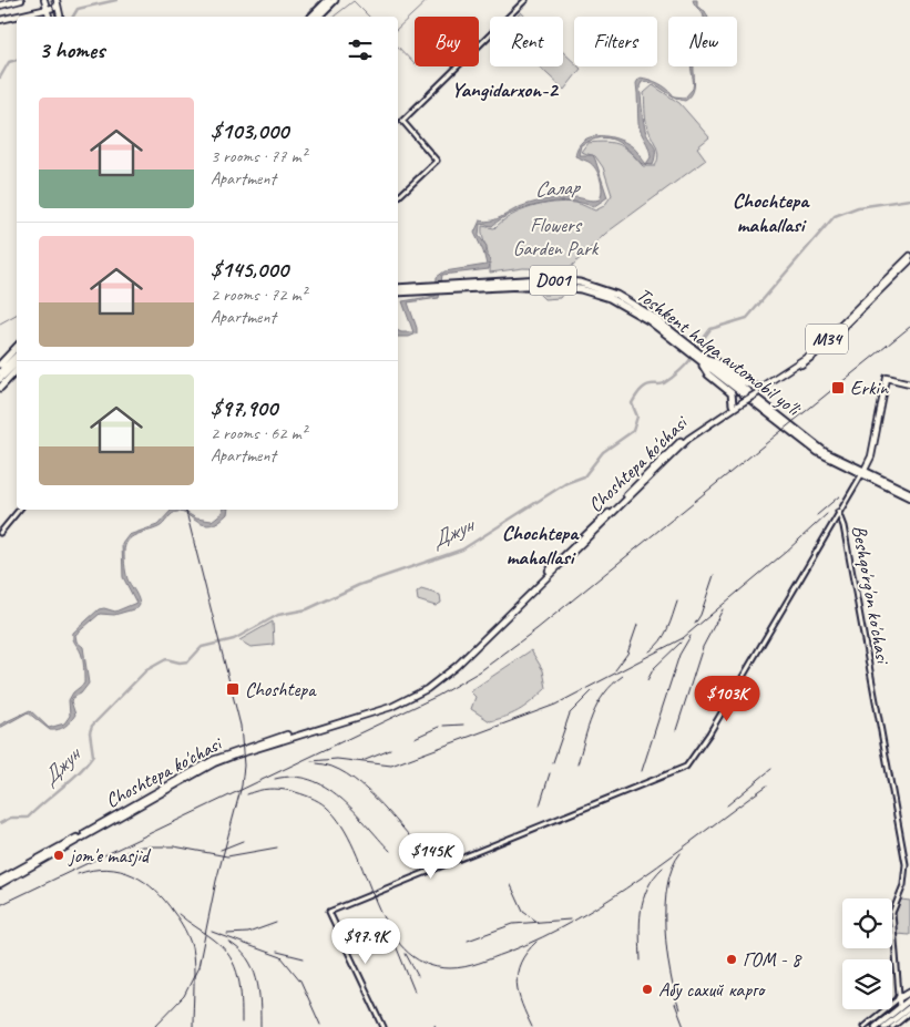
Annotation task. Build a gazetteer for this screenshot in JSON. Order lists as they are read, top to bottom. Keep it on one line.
{"streets":{"highway":["D001","Toshkent halqa avtomobil yo'li"],"main road":["M34","Choshtepa ko'chasi"],"street":["Beshqo'rg'on ko'chasi"]},"districts":["Yangidarxon-2","Chochtepa mahallasi","Chochtepa mahallasi"],"water":["Салар","Джун"],"parks":["Flowers Garden Park"],"places":{"transit":["Erkin","Choshtepa"],"other":["jom'e masjid","ГОМ - 8","Абу сахий карго"]},"page":{"chip":["Buy","Rent","Filters","New"],"heading":"3 homes","list":[{"name":"$103,000","note":"3 rooms · 77 m² · Apartment"},{"name":"$145,000","note":"2 rooms · 72 m² · Apartment"},{"name":"$97,900","note":"2 rooms · 62 m² · Apartment"}],"price":["$103K","$145K","$97.9K"]}}
